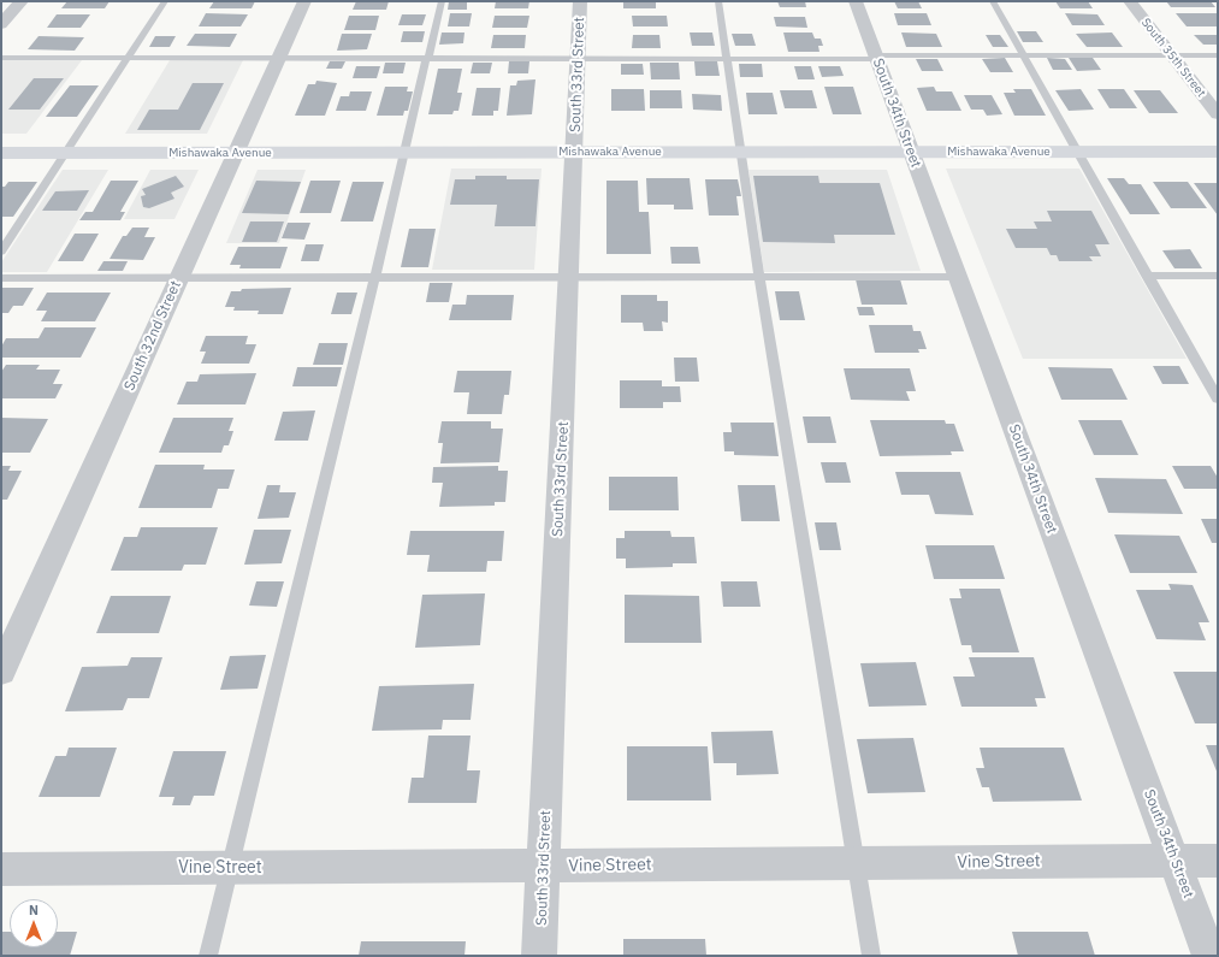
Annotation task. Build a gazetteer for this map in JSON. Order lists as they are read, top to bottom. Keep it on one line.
{"streets":{"main road":["Mishawaka Avenue"],"street":["South 35th Street","South 33rd Street","South 34th Street","South 32nd Street","Vine Street"]},"crossings":[["South 33rd Street","Mishawaka Avenue"],["South 33rd Street","Vine Street"],["South 34th Street","Mishawaka Avenue"],["South 34th Street","Vine Street"],["Mishawaka Avenue","South 32nd Street"]],"north":"top"}
